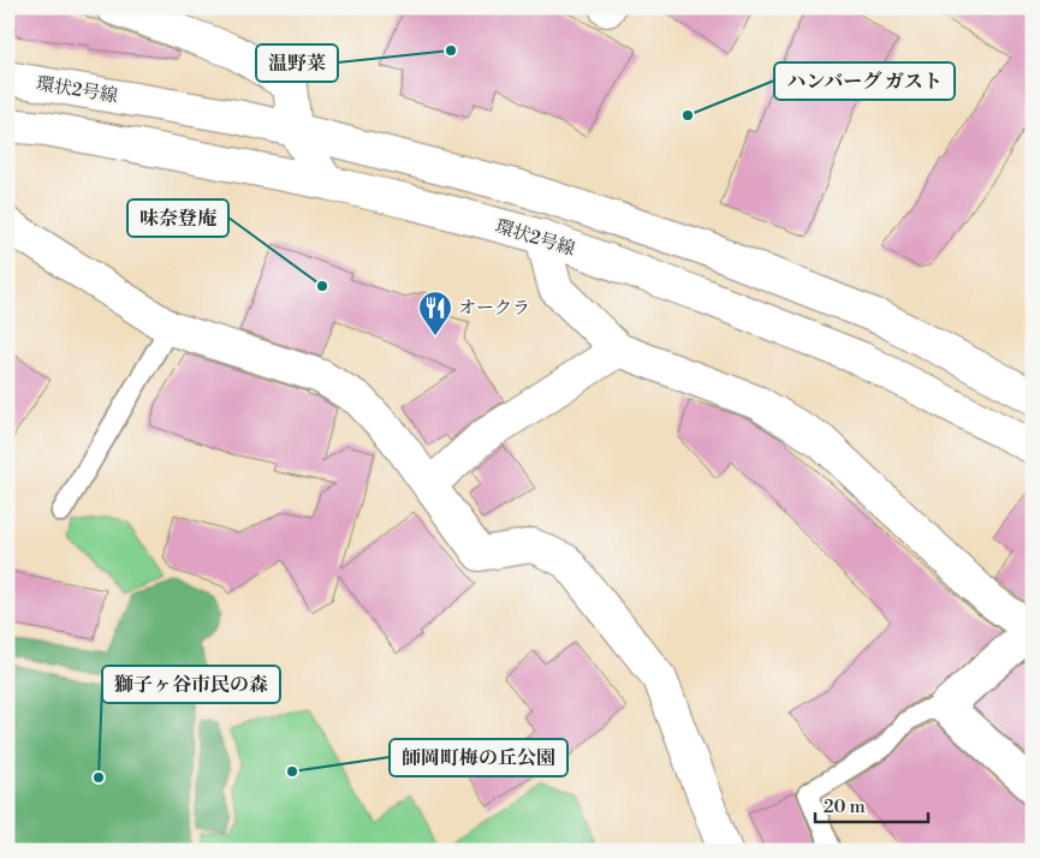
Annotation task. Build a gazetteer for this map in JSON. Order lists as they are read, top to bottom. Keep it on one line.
{"streets":{"street":["環状2号線"]},"places":{"other":["温野菜","ハンバーグ ガスト","味奈登庵","師岡町梅の丘公園","獅子ヶ谷市民の森"],"restaurant":["オークラ"]},"scale_bar":"20 m"}
